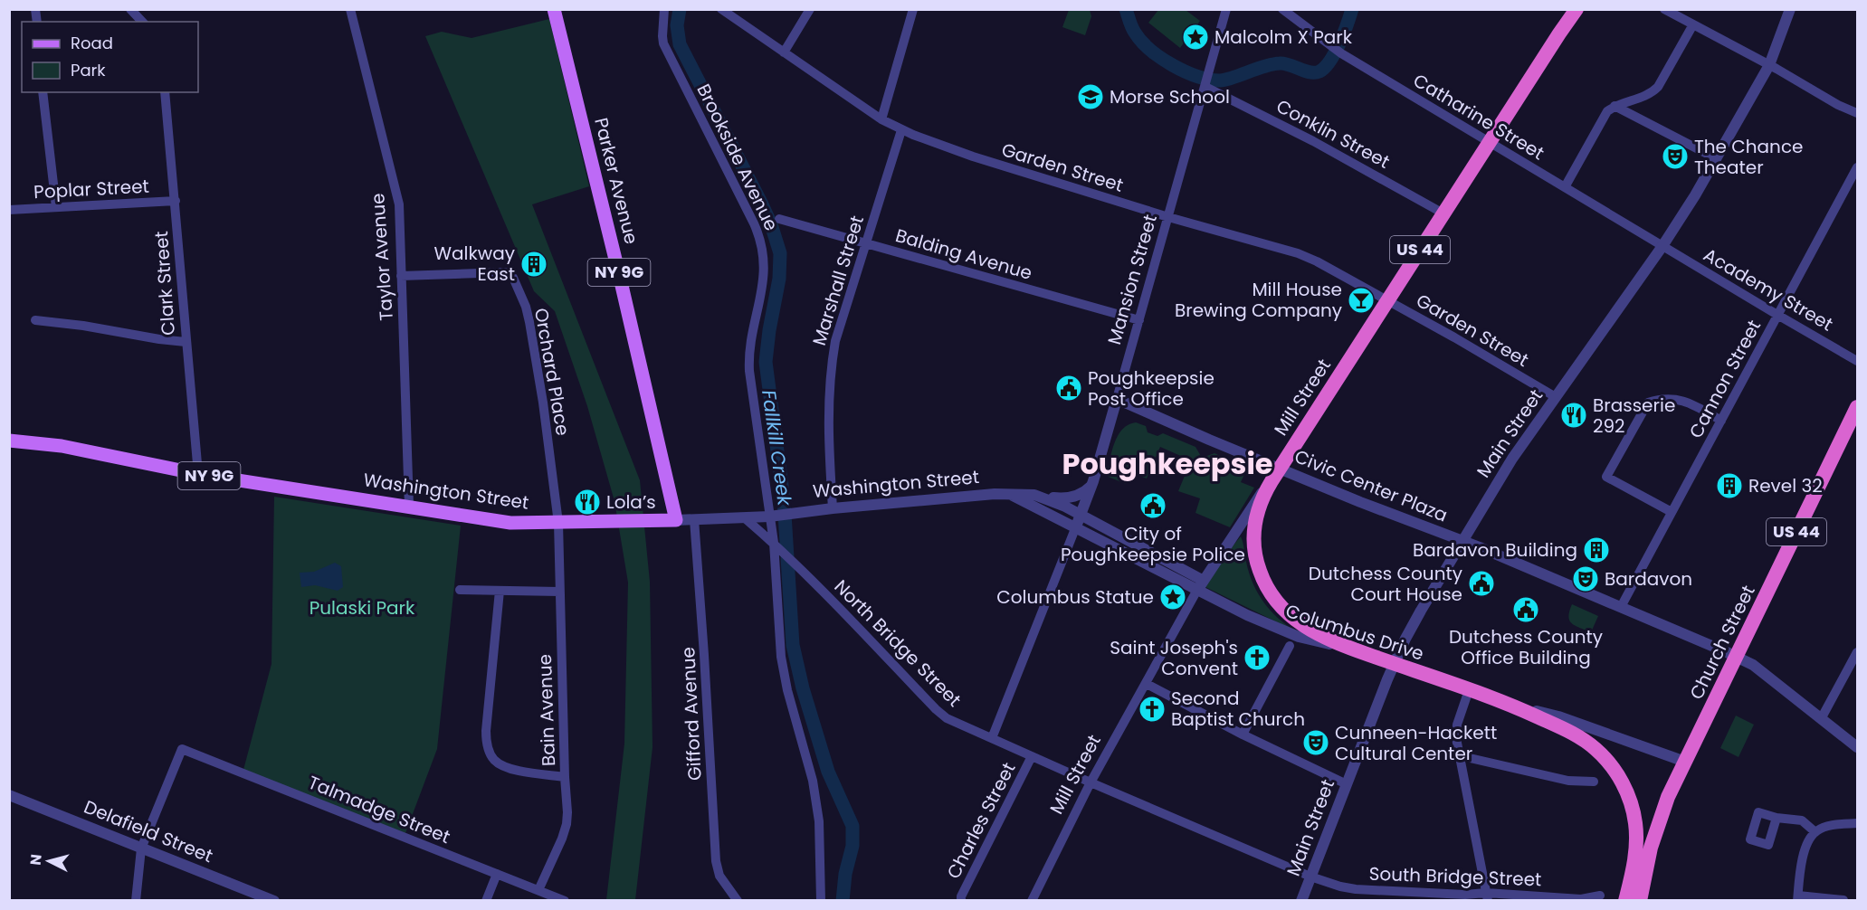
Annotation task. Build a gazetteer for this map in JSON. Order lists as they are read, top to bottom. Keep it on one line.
{"streets":{"highway":["US 44","Mill Street","Columbus Drive","Church Street"],"main road":["Parker Avenue","NY 9G","Washington Street"],"street":["Catharine Street","Conklin Street","Brookside Avenue","Garden Street","Poplar Street","Balding Avenue","Taylor Avenue","Mansion Street","Marshall Street","Clark Street","Academy Street","Orchard Place","Cannon Street","Main Street","Civic Center Plaza","North Bridge Street","Bain Avenue","Gifford Avenue","Talmadge Street","Charles Street","Delafield Street","South Bridge Street"]},"crossings":[["Catharine Street","Academy Street"],["Catharine Street","Mill Street"],["Catharine Street","Main Street"],["Conklin Street","Mansion Street"],["Conklin Street","Mill Street"],["Brookside Avenue","Washington Street"],["Brookside Avenue","North Bridge Street"],["Garden Street","Mansion Street"],["Garden Street","Marshall Street"],["Garden Street","Mill Street"],["Garden Street","Main Street"],["Parker Avenue","Washington Street"],["Poplar Street","Clark Street"],["US 44","Mill Street"],["US 44","Civic Center Plaza"],["US 44","Columbus Drive"],["Balding Avenue","Mansion Street"],["Balding Avenue","Marshall Street"],["Taylor Avenue","Orchard Place"],["Taylor Avenue","Washington Street"],["Mansion Street","Washington Street"],["Mansion Street","Civic Center Plaza"],["Mansion Street","Columbus Drive"],["Mansion Street","North Bridge Street"],["Marshall Street","Washington Street"],["Clark Street","Washington Street"],["Academy Street","Cannon Street"],["Academy Street","Main Street"],["Orchard Place","Washington Street"],["Orchard Place","Bain Avenue"],["Cannon Street","Civic Center Plaza"],["Mill Street","Civic Center Plaza"],["Mill Street","Columbus Drive"],["Mill Street","North Bridge Street"],["Main Street","Civic Center Plaza"],["Main Street","Columbus Drive"],["Main Street","North Bridge Street"],["Main Street","South Bridge Street"],["Washington Street","Columbus Drive"],["Washington Street","North Bridge Street"],["Washington Street","Bain Avenue"],["Washington Street","Gifford Avenue"],["Civic Center Plaza","Church Street"],["Columbus Drive","Church Street"],["North Bridge Street","Charles Street"],["North Bridge Street","South Bridge Street"],["Bain Avenue","Talmadge Street"],["Talmadge Street","Delafield Street"]],"districts":["Poughkeepsie"],"water":["Fallkill Creek"],"parks":["Pulaski Park"],"places":{"place":["Malcolm X Park","Columbus Statue"],"school or university":["Morse School"],"theatre":["The Chance Theater","Bardavon","Cunneen-Hackett Cultural Center"],"building":["Walkway East","Revel 32","Bardavon Building"],"bar":["Mill House Brewing Company"],"public building":["Poughkeepsie Post Office","City of Poughkeepsie Police","Dutchess County Court House","Dutchess County Office Building"],"restaurant":["Brasserie 292","Lola’s"],"church":["Saint Joseph's Convent","Second Baptist Church"]},"legend":["Road","Park"],"north":"left"}
